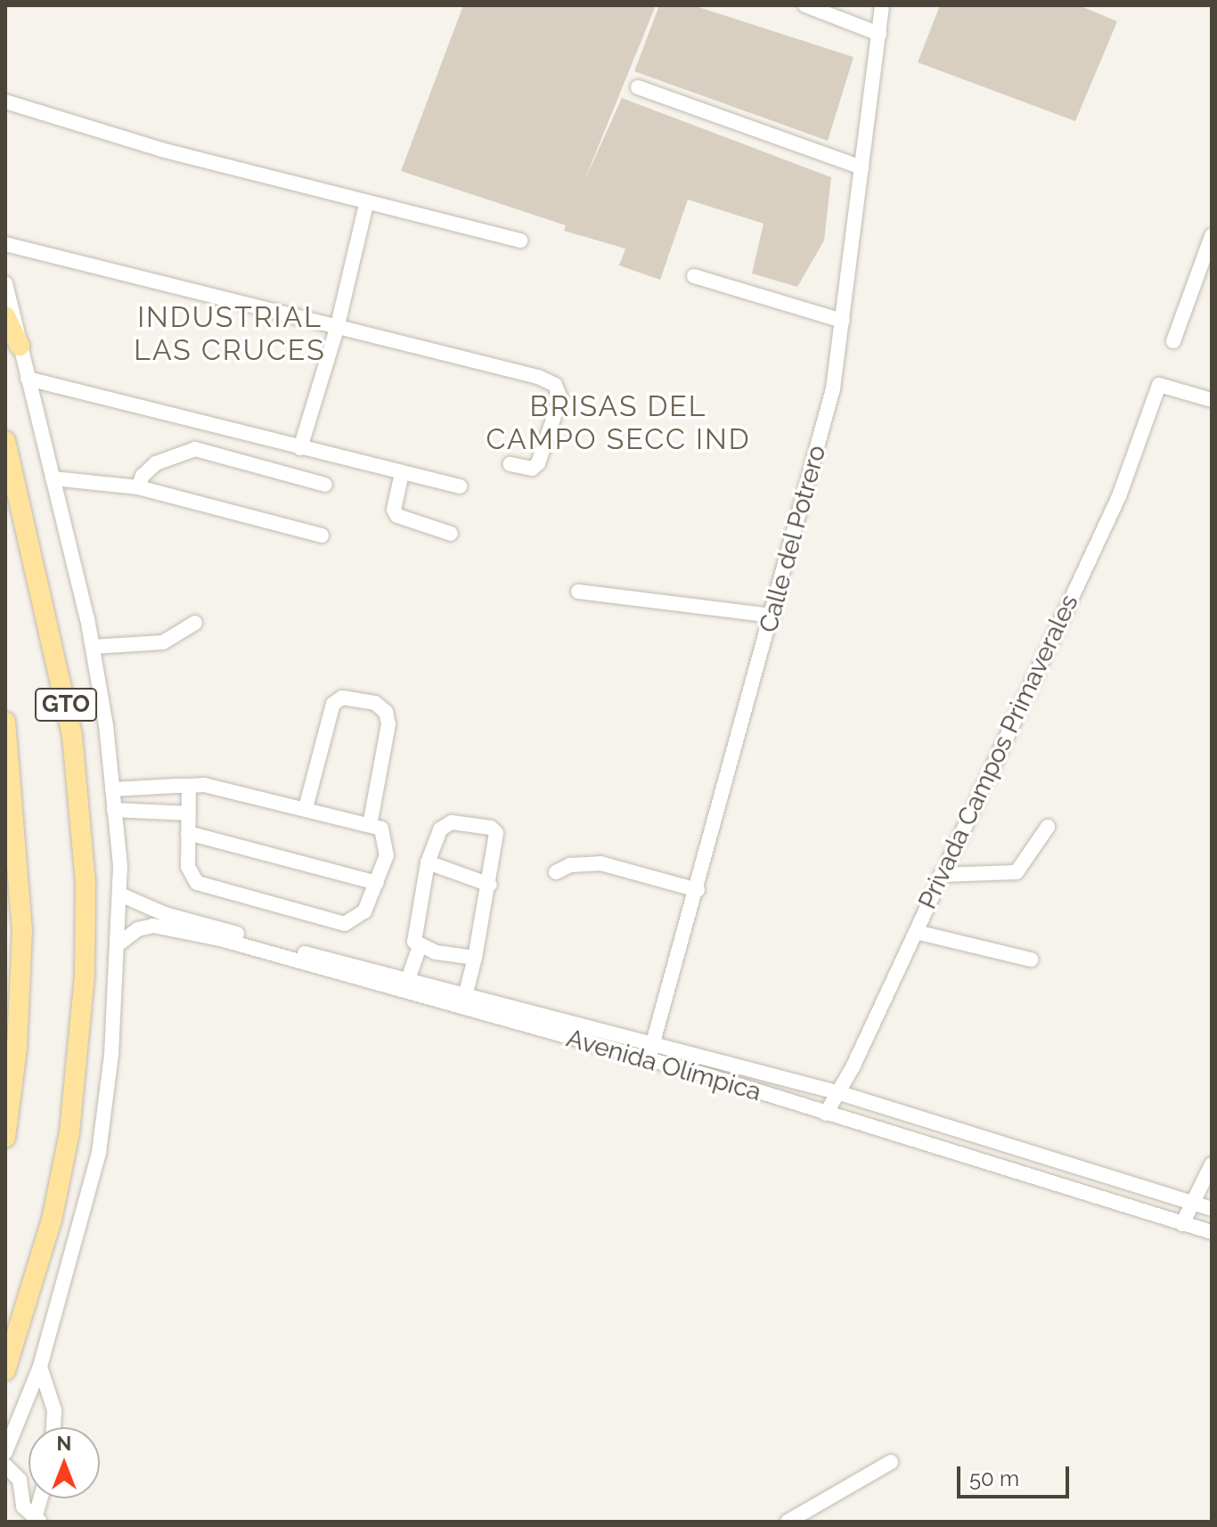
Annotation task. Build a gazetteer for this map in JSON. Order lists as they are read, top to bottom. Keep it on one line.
{"streets":{"main road":["GTO"],"street":["Calle del Potrero","Privada Campos Primaverales","Avenida Olímpica"]},"crossings":[["Calle del Potrero","Avenida Olímpica"],["Privada Campos Primaverales","Avenida Olímpica"]],"districts":["INDUSTRIAL LAS CRUCES","BRISAS DEL CAMPO SECC IND"],"scale_bar":"50 m","north":"top"}
